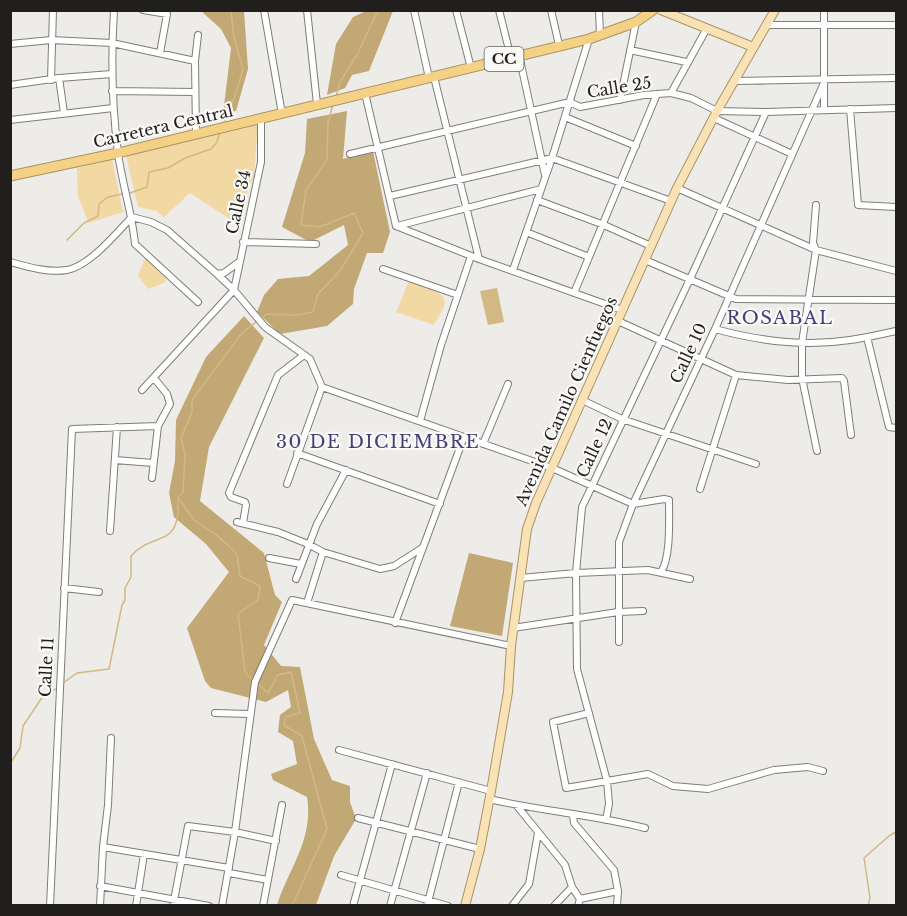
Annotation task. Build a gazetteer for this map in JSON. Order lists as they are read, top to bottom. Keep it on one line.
{"streets":{"highway":["CC","Carretera Central"],"main road":["Avenida Camilo Cienfuegos"],"street":["Calle 25","Calle 34","Calle 10","Calle 12","Calle 11"]},"crossings":[["CC","Carretera Central"],["Calle 25","Calle 10"],["Calle 25","Avenida Camilo Cienfuegos"],["Calle 25","Calle 12"],["Carretera Central","Calle 34"]],"districts":["ROSABAL","30 DE DICIEMBRE"]}
